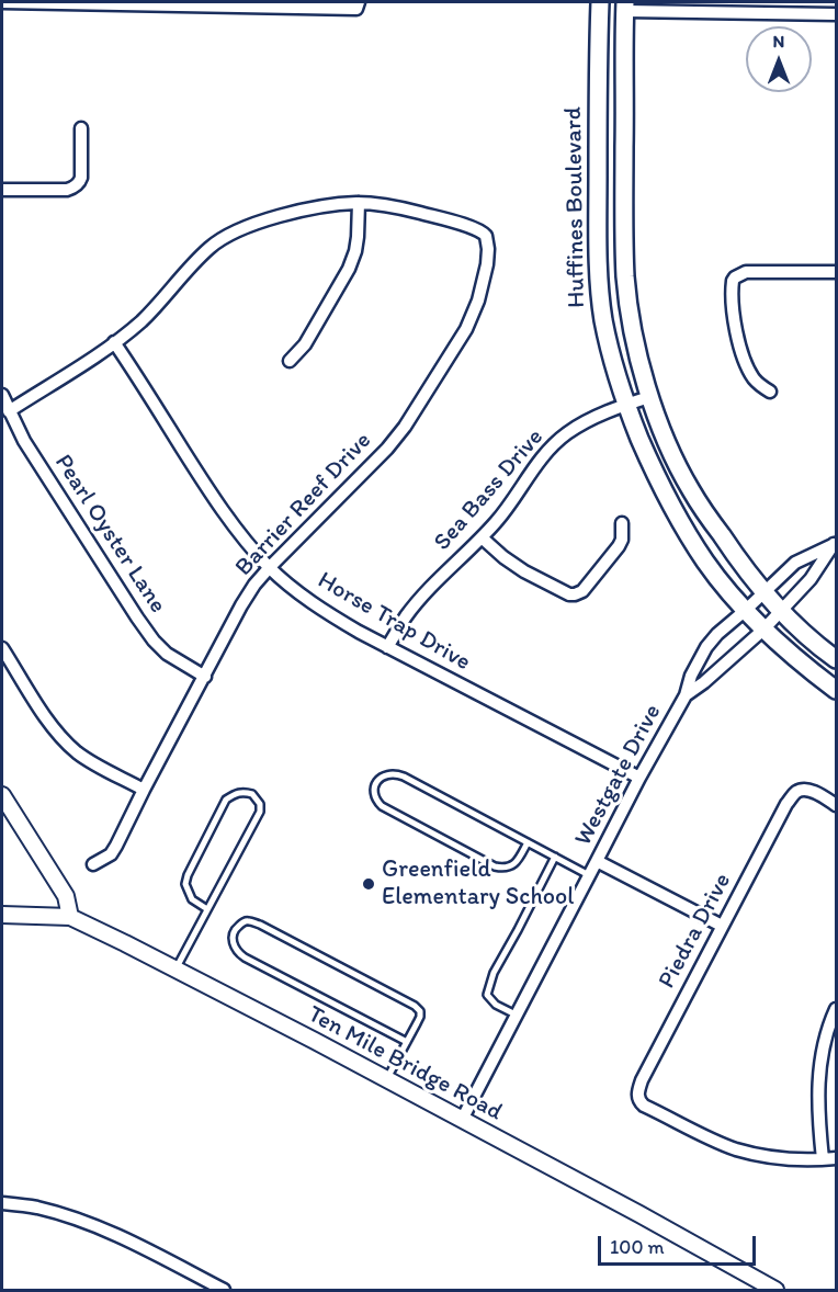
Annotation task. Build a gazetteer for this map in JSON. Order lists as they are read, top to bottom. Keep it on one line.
{"streets":{"main road":["Huffines Boulevard"],"street":["Sea Bass Drive","Barrier Reef Drive","Pearl Oyster Lane","Horse Trap Drive","Westgate Drive","Piedra Drive","Ten Mile Bridge Road"]},"crossings":[["Huffines Boulevard","Sea Bass Drive"],["Huffines Boulevard","Westgate Drive"],["Sea Bass Drive","Horse Trap Drive"],["Barrier Reef Drive","Pearl Oyster Lane"],["Barrier Reef Drive","Horse Trap Drive"],["Horse Trap Drive","Westgate Drive"],["Westgate Drive","Ten Mile Bridge Road"]],"places":["Greenfield Elementary School"],"scale_bar":"100 m","north":"top"}
